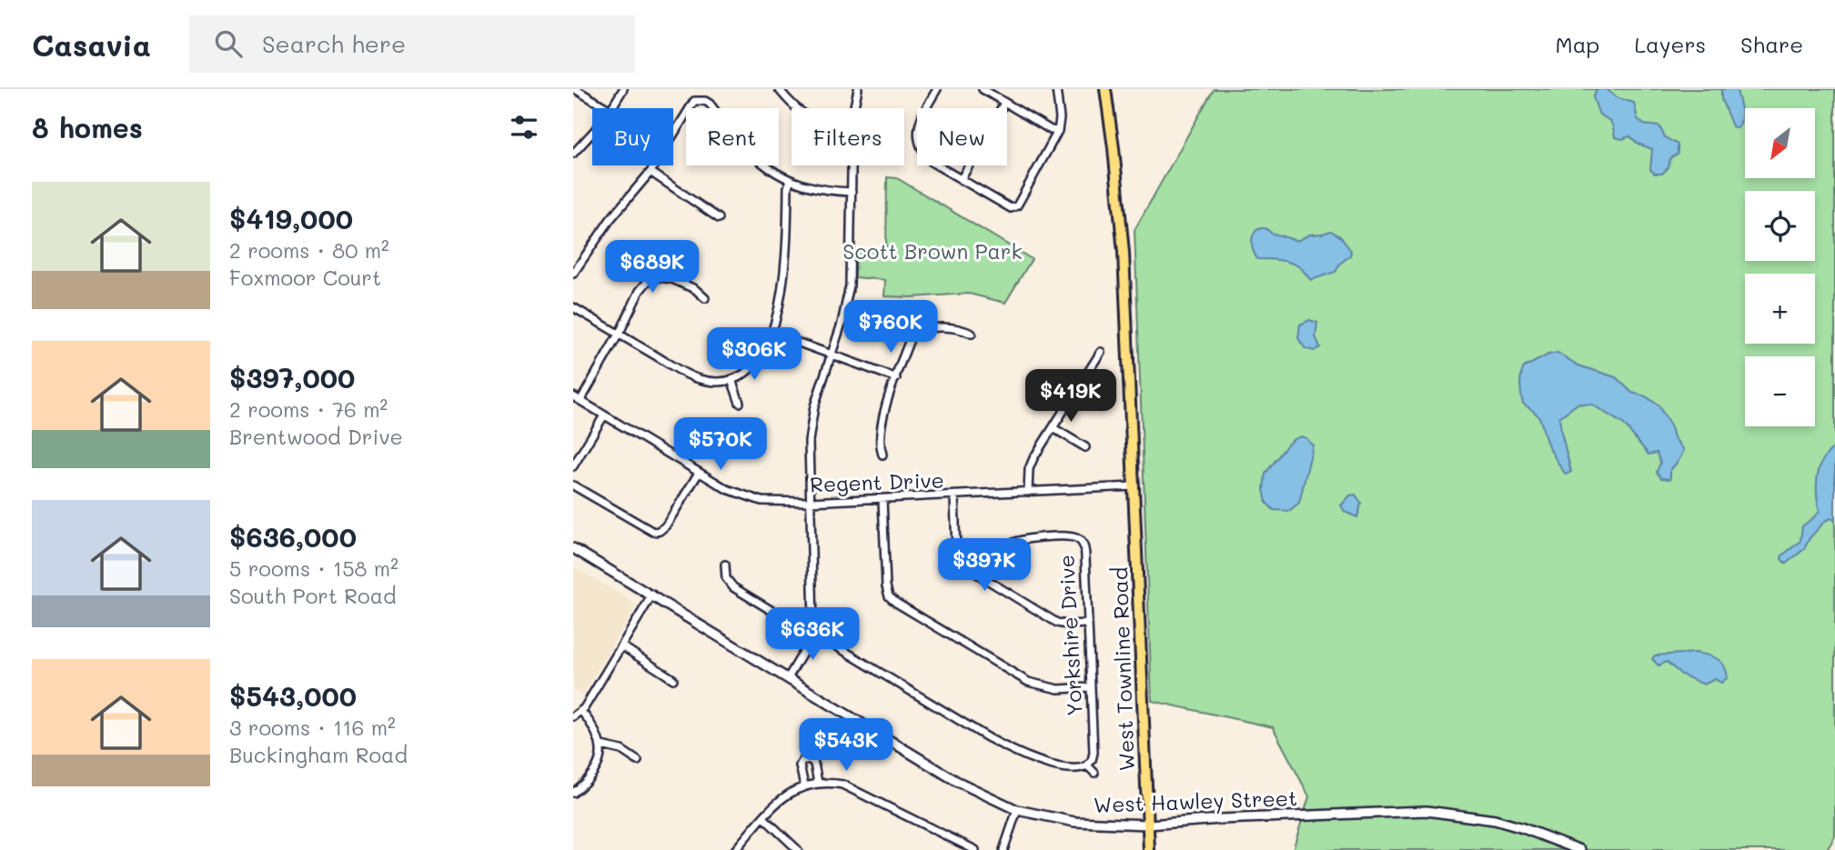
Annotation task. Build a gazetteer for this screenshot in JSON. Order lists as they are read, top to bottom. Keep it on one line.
{"streets":{"main road":["West Townline Road"],"street":["Regent Drive","Yorkshire Drive","West Hawley Street"]},"crossings":[["Regent Drive","West Townline Road"],["West Townline Road","West Hawley Street"]],"parks":["Scott Brown Park"],"north":"bottom left","page":{"header":"Casavia","search":"Search here","nav":["Map","Layers","Share"],"heading":"8 homes","map_buttons":["+","−"],"chip":["Buy","Rent","Filters","New"],"list":[{"name":"$419,000","note":"2 rooms · 80 m² · Foxmoor Court"},{"name":"$397,000","note":"2 rooms · 76 m² · Brentwood Drive"},{"name":"$636,000","note":"5 rooms · 158 m² · South Port Road"},{"name":"$543,000","note":"3 rooms · 116 m² · Buckingham Road"}],"price":["$689K","$760K","$306K","$419K","$570K","$397K","$636K","$543K"]}}
